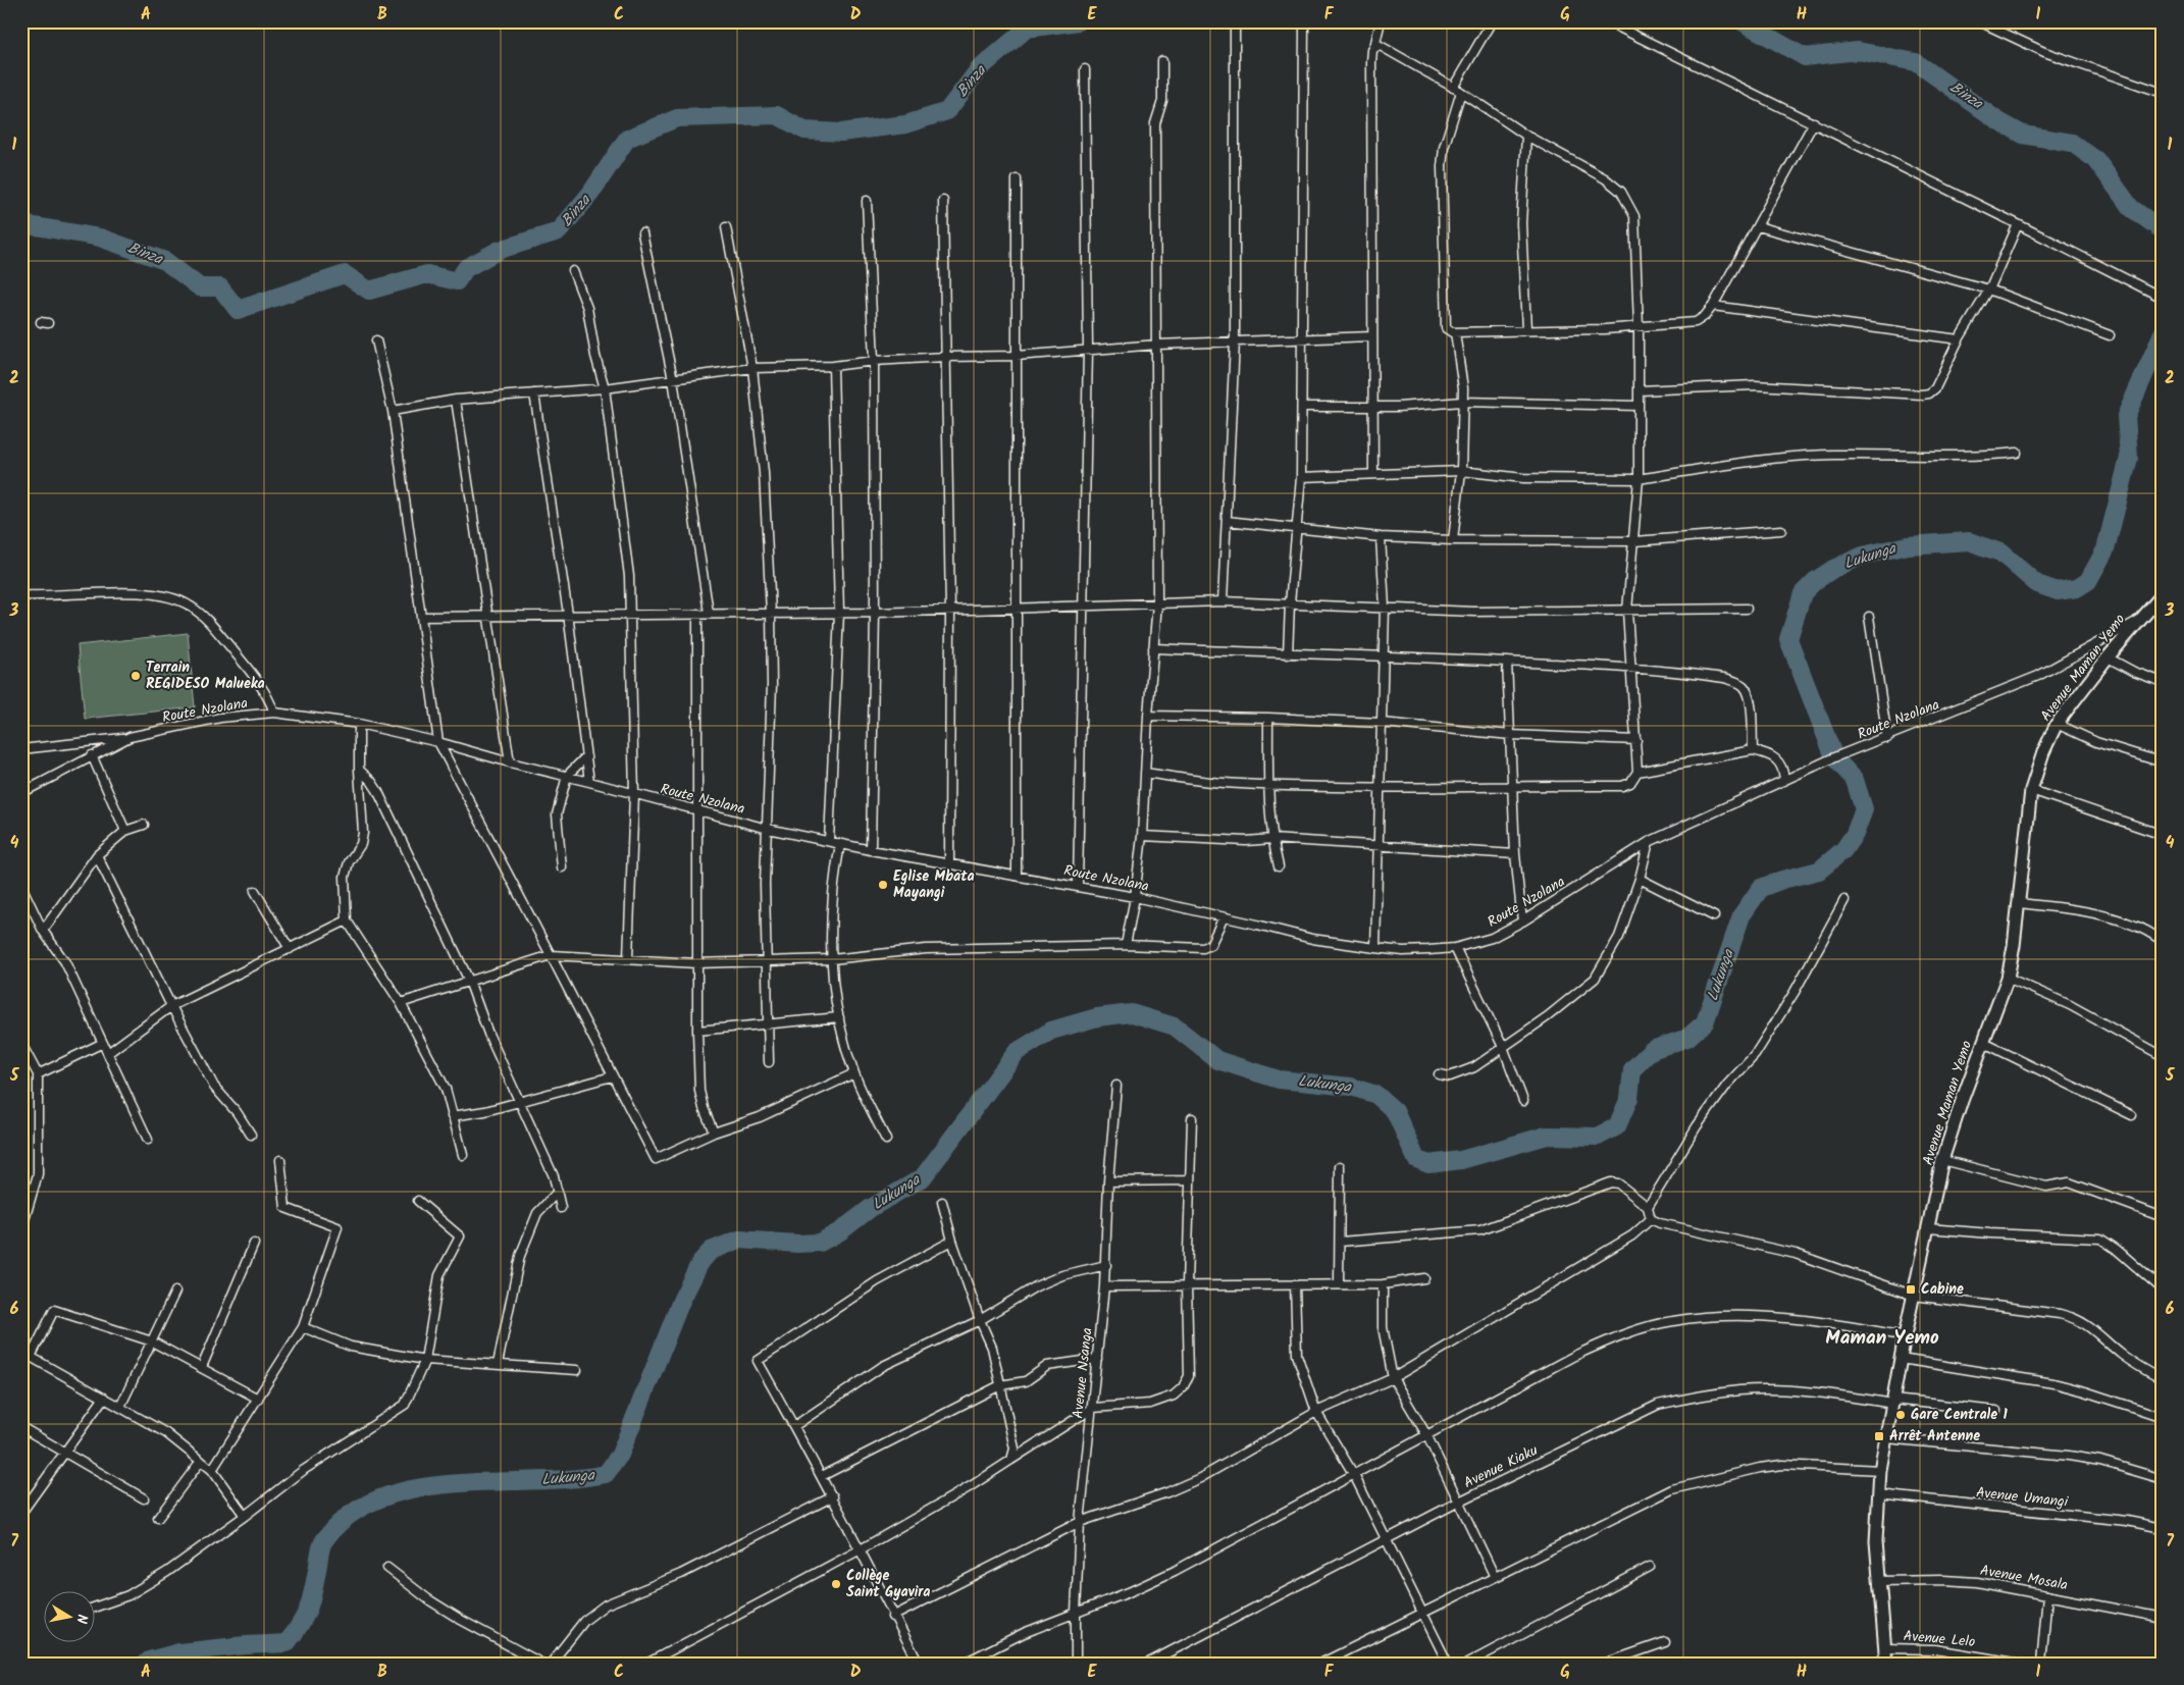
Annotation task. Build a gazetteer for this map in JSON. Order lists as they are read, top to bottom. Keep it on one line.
{"streets":{"street":["Avenue Maman Yemo","Route Nzolana","Avenue Nsanga","Avenue Kiaku","Avenue Umangi","Avenue Mosala","Avenue Lelo"]},"crossings":[["Avenue Maman Yemo","Route Nzolana"],["Avenue Maman Yemo","Avenue Kiaku"],["Avenue Maman Yemo","Avenue Umangi"],["Avenue Maman Yemo","Avenue Mosala"],["Avenue Maman Yemo","Avenue Lelo"]],"districts":["Maman Yemo"],"water":["Binza","Lukunga"],"places":{"other":["Terrain REGIDESO Malueka","Eglise Mbata Mayangi","Gare Centrale 1","Collège Saint Gyavira"],"transit":["Cabine","Arrêt Antenne"]},"north":"right","grid":{"columns":["A","B","C","D","E","F","G","H","I"],"rows":["1","2","3","4","5","6","7"]}}
